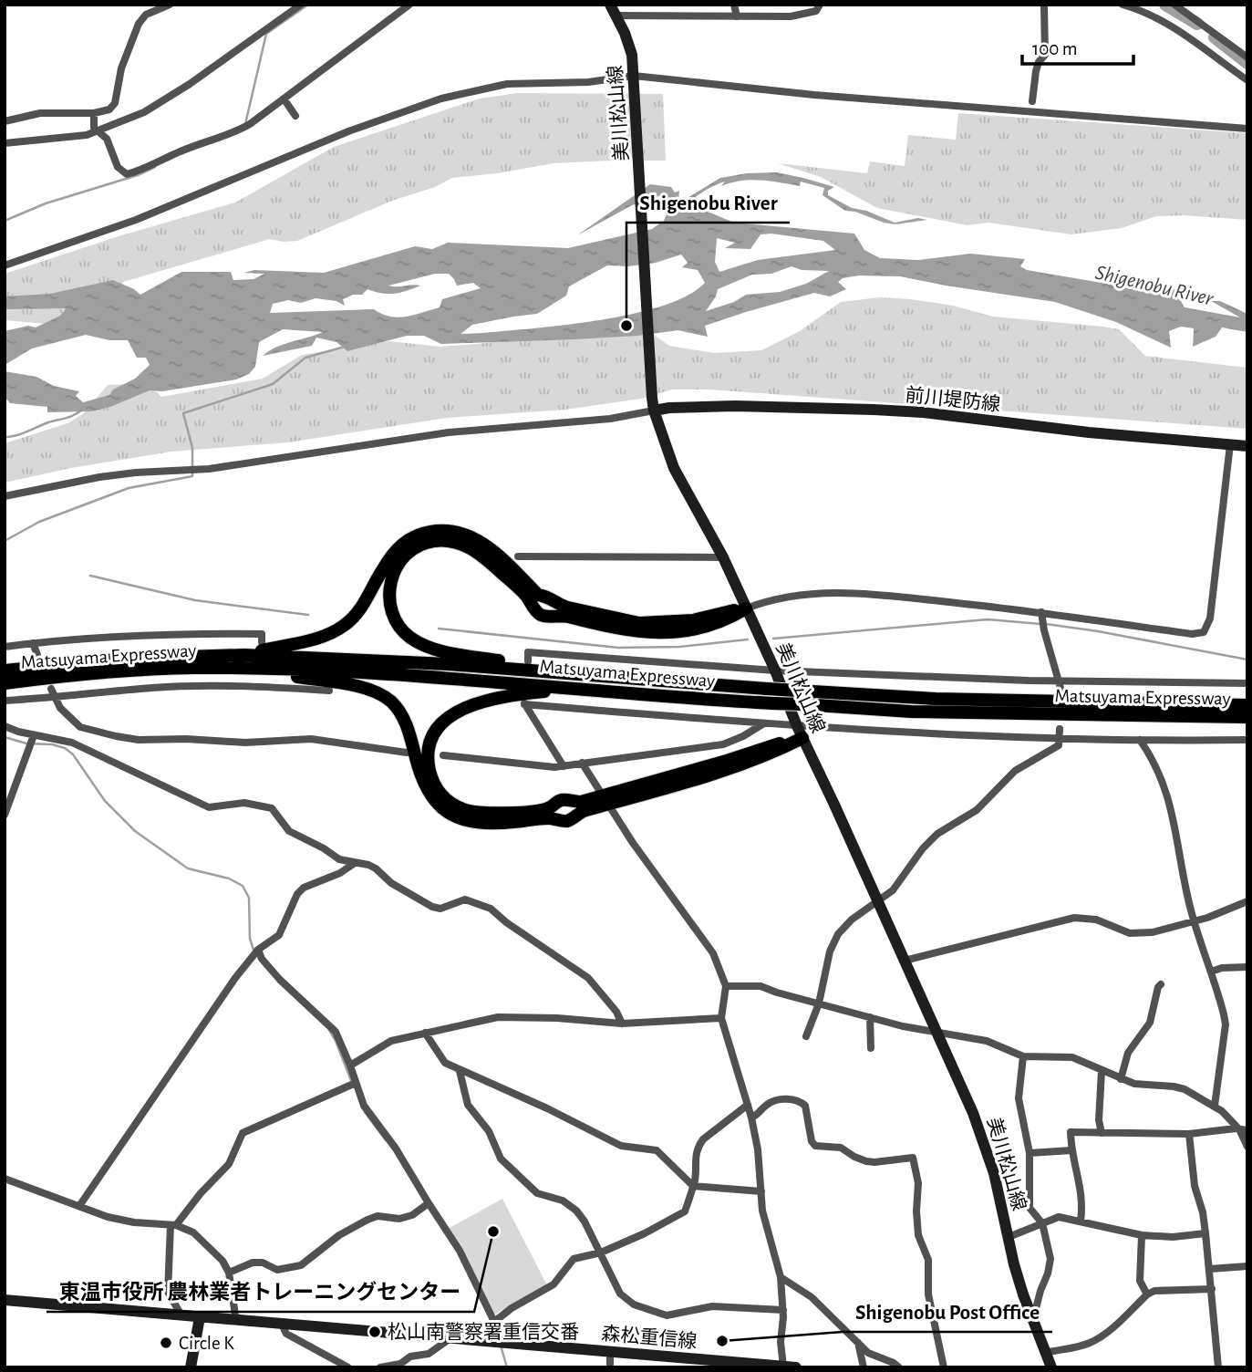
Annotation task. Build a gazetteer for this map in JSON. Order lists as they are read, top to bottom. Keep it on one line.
{"streets":{"highway":["Matsuyama Expressway"],"main road":["美川松山線","前川堤防線","森松重信線"]},"crossings":[["美川松山線","前川堤防線"]],"water":["Shigenobu River"],"places":["Shigenobu River","東温市役所 農林業者トレーニングセンター","松山南警察署重信交番","Shigenobu Post Office","Circle K"],"scale_bar":"100 m"}
